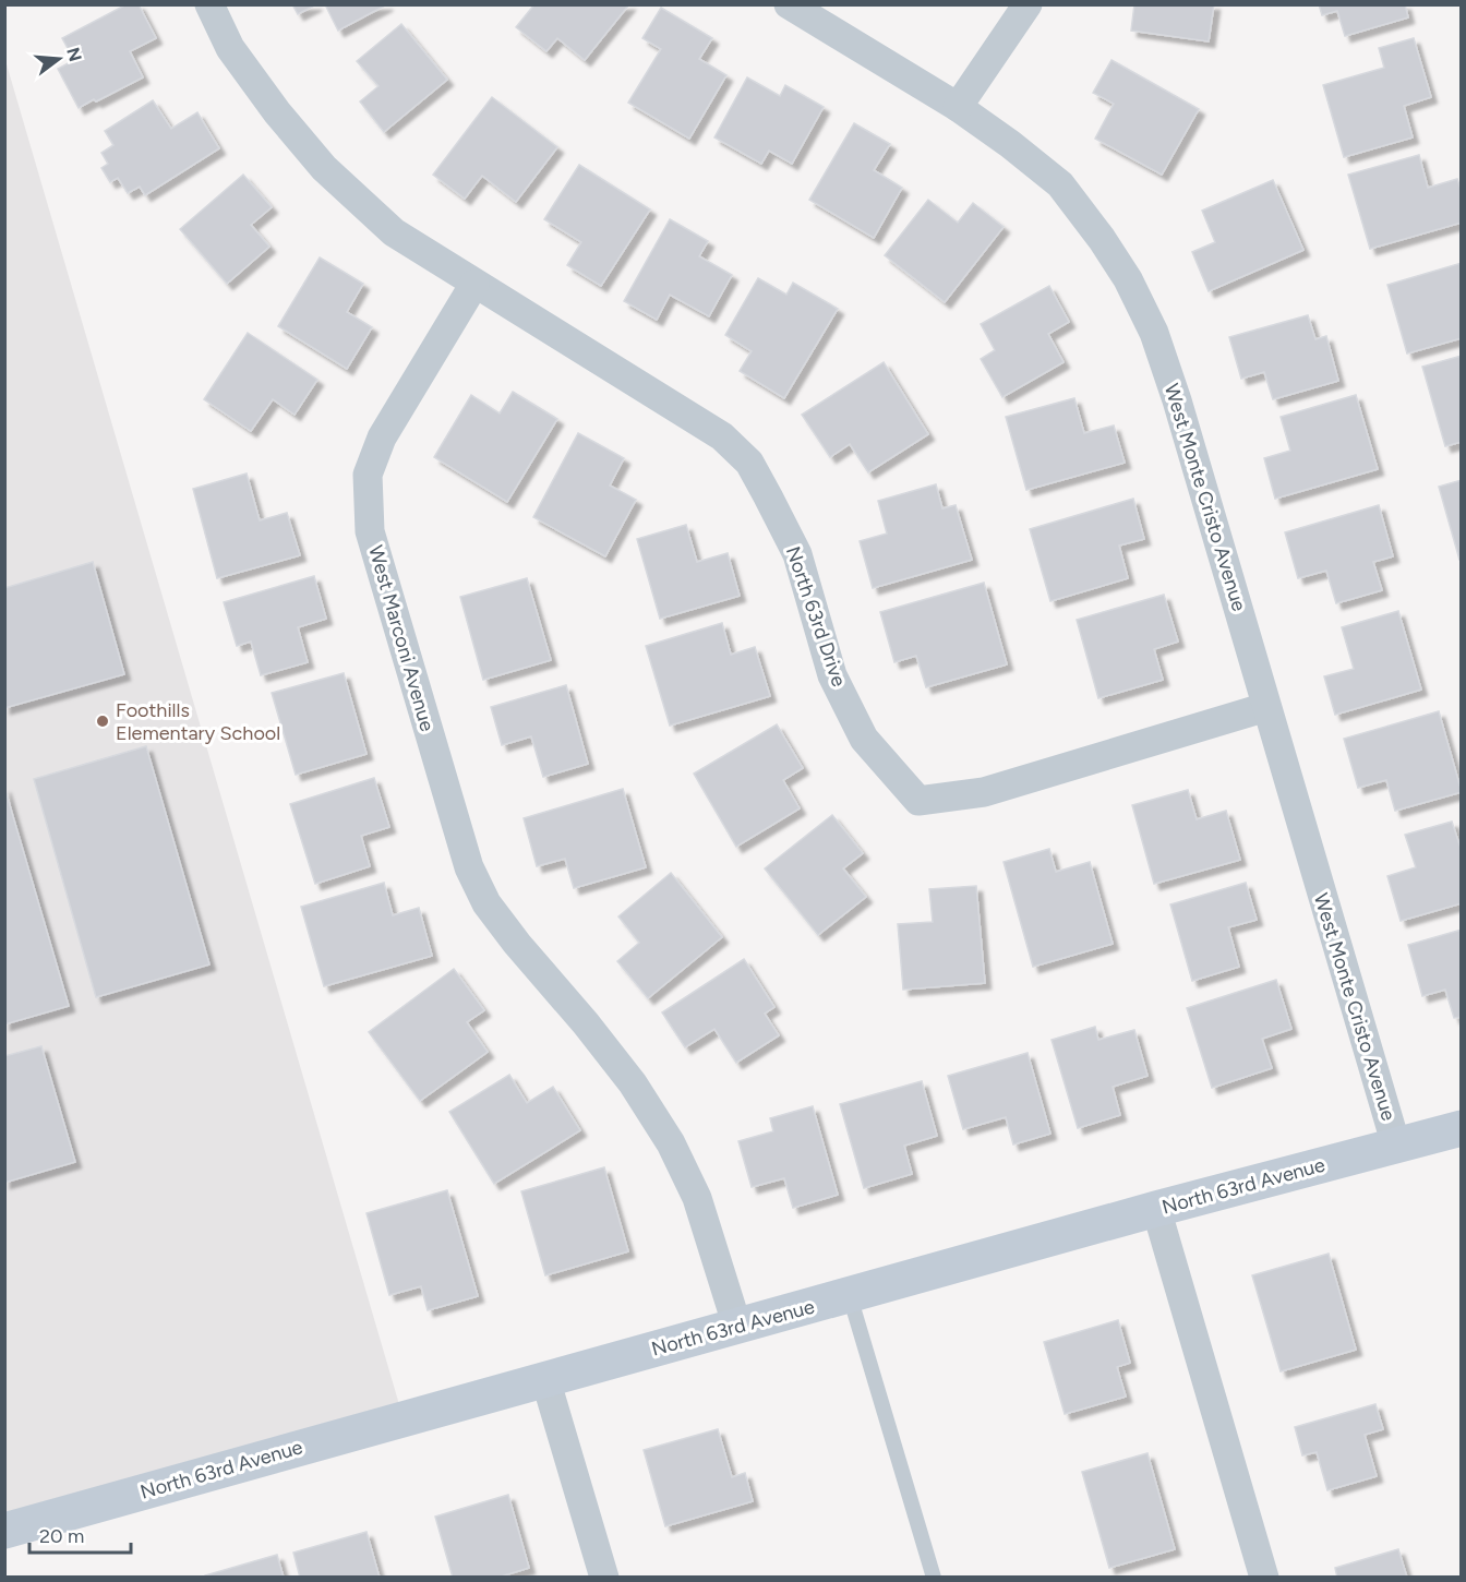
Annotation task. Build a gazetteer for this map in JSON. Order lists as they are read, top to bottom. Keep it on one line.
{"streets":{"street":["West Monte Cristo Avenue","North 63rd Drive","West Marconi Avenue","North 63rd Avenue"]},"crossings":[["West Monte Cristo Avenue","North 63rd Drive"],["West Monte Cristo Avenue","North 63rd Avenue"],["North 63rd Drive","West Marconi Avenue"],["West Marconi Avenue","North 63rd Avenue"]],"places":["Foothills Elementary School"],"scale_bar":"20 m","north":"right"}
